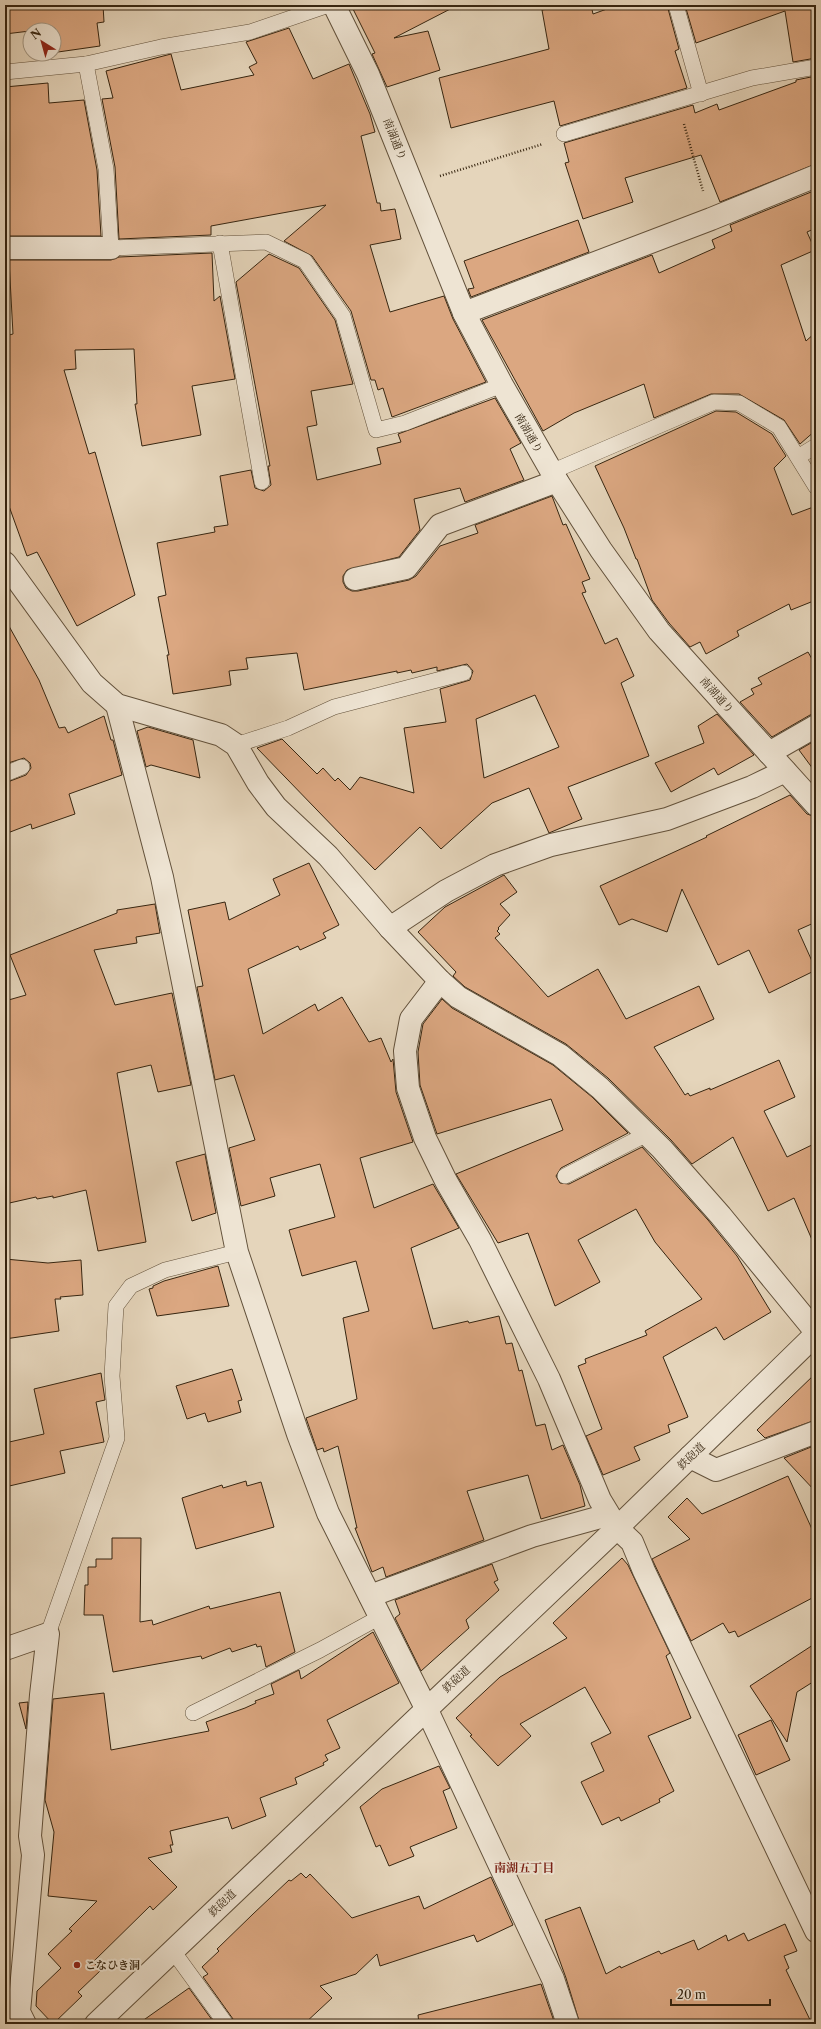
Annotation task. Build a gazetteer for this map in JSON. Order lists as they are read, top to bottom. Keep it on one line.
{"streets":{"street":["南湖通り","鉄砲道"]},"districts":["南湖五丁目"],"places":["こなひき洞"],"scale_bar":"20 m","north":"top left"}
